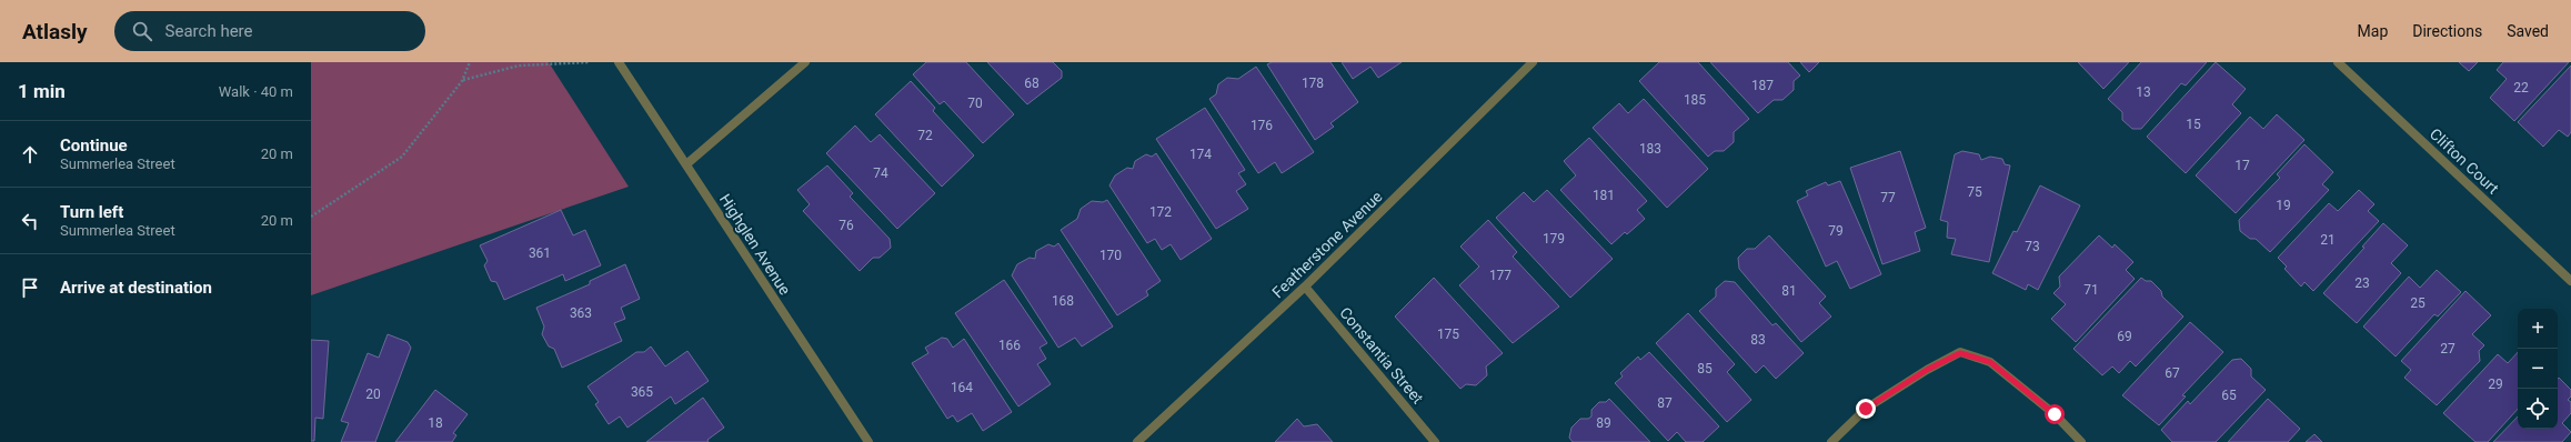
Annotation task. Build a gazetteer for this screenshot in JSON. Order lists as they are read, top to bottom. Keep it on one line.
{"streets":{"street":["Clifton Court","Highglen Avenue","Featherstone Avenue","Constantia Street"]},"crossings":[["Featherstone Avenue","Constantia Street"]],"house_numbers":["68","178","187","22","13","185","70","15","176","72","183","174","17","74","75","181","77","19","172","76","79","179","21","73","361","170","177","23","71","81","168","25","363","175","69","83","166","27","85","67","29","164","365","20","65","87","18","89"],"page":{"header":"Atlasly","search":"Search here","nav":["Map","Directions","Saved"],"heading":["1 min","Walk · 40 m"],"list":[["Continue","Summerlea Street","20 m"],["Turn left","Summerlea Street","20 m"],"Arrive at destination"],"map_buttons":["+","−"]}}
